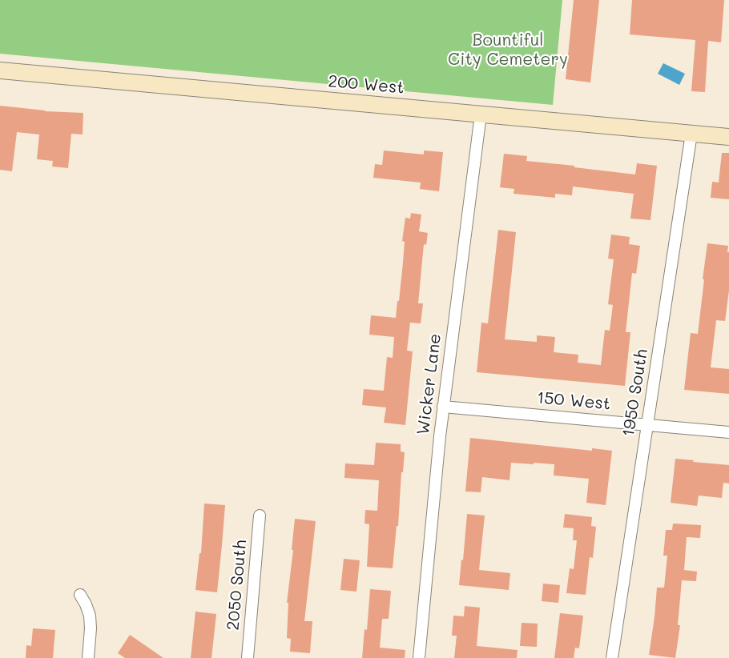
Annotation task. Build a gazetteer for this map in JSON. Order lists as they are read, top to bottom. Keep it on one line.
{"streets":{"street":["200 West","Wicker Lane","1950 South","150 West","2050 South"]},"crossings":[["200 West","Wicker Lane"],["200 West","1950 South"],["Wicker Lane","150 West"],["1950 South","150 West"]],"parks":["Bountiful City Cemetery"]}
